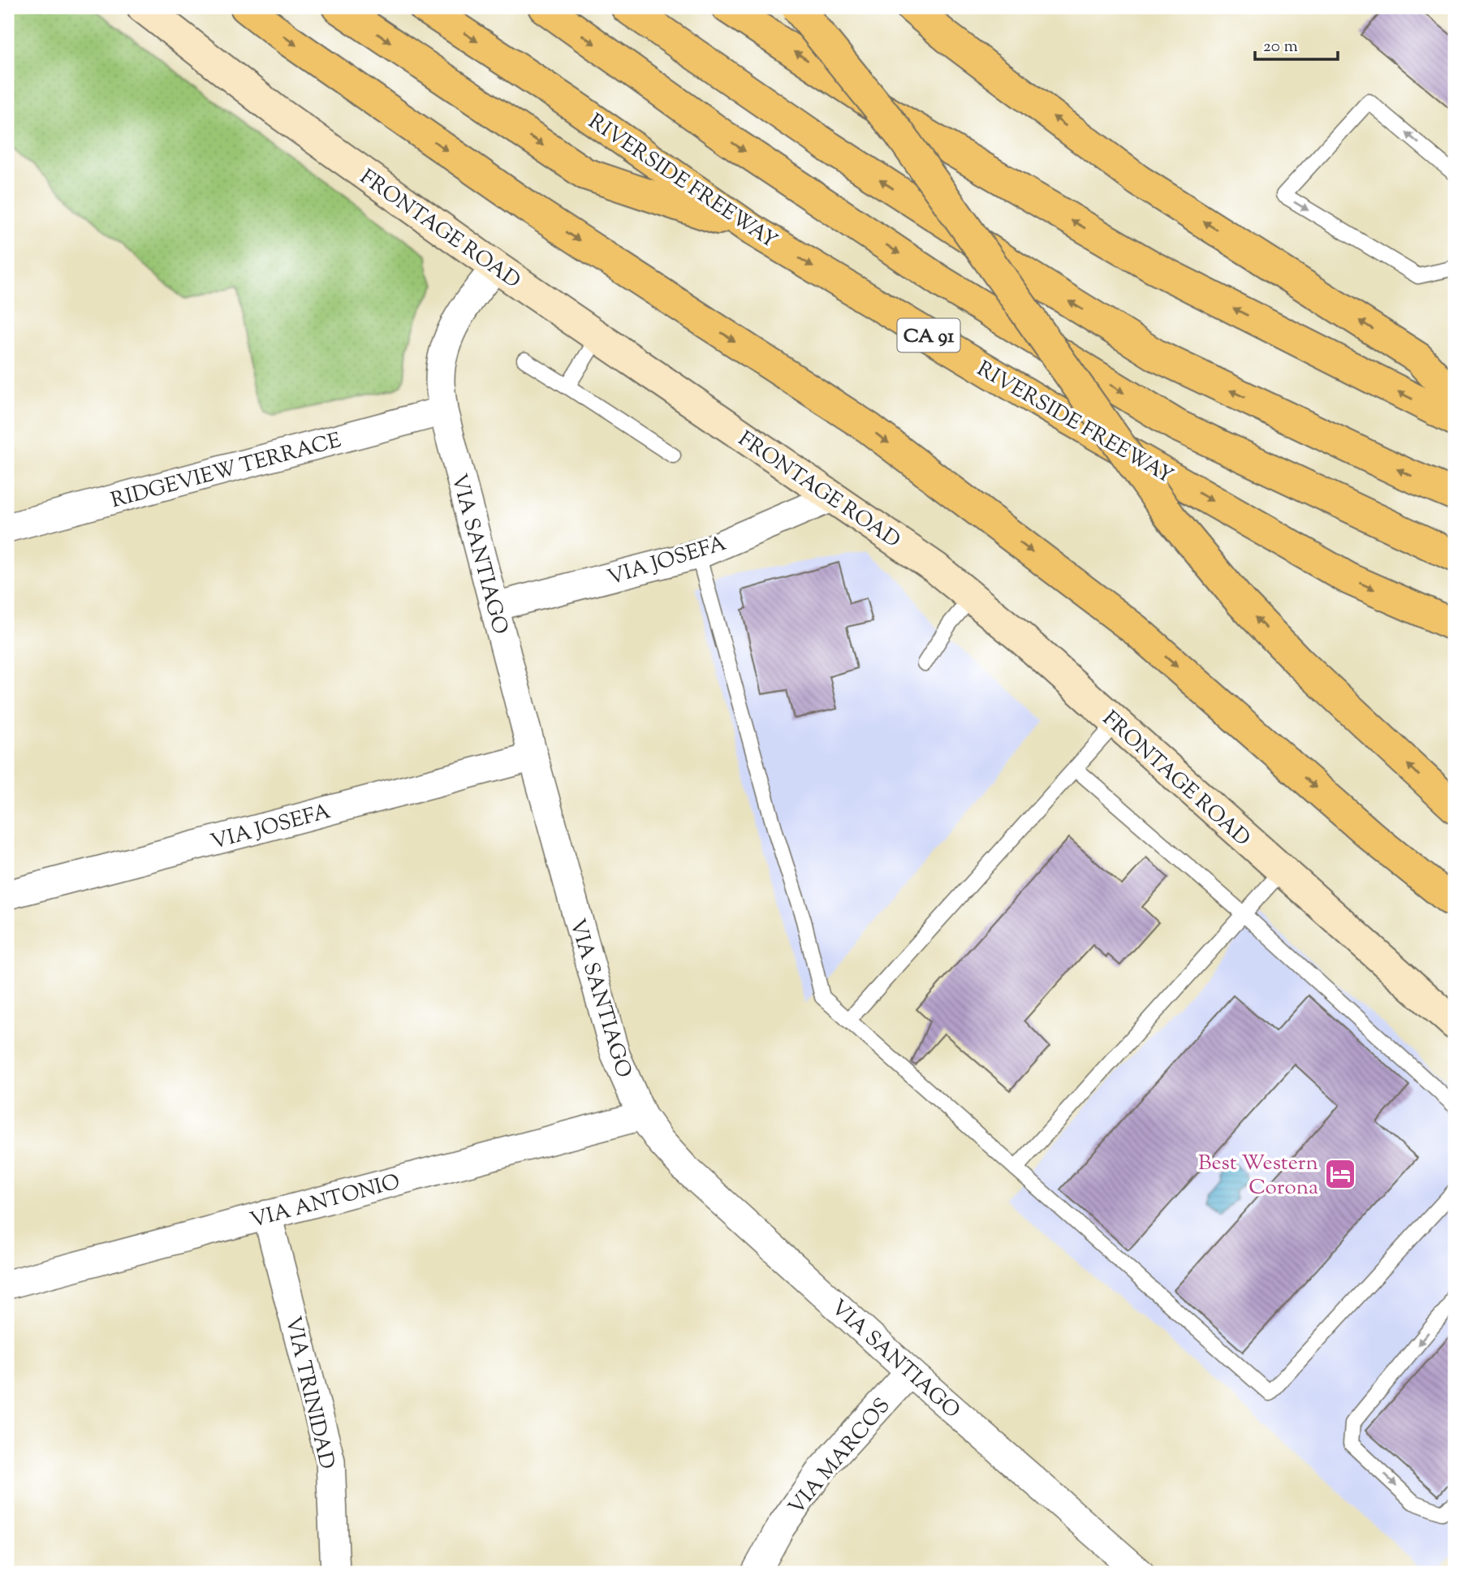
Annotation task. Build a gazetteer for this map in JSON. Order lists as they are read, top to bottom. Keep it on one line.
{"streets":{"highway":["RIVERSIDE FREEWAY","CA 91"],"main road":["FRONTAGE ROAD"],"street":["RIDGEVIEW TERRACE","VIA SANTIAGO","VIA JOSEFA","VIA ANTONIO","VIA TRINIDAD","VIA MARCOS"]},"crossings":[["FRONTAGE ROAD","VIA SANTIAGO"],["FRONTAGE ROAD","VIA JOSEFA"],["RIDGEVIEW TERRACE","VIA SANTIAGO"],["VIA SANTIAGO","VIA JOSEFA"],["VIA SANTIAGO","VIA ANTONIO"],["VIA SANTIAGO","VIA MARCOS"],["VIA ANTONIO","VIA TRINIDAD"]],"places":{"hotel":["Best Western Corona"]},"scale_bar":"20 m"}
